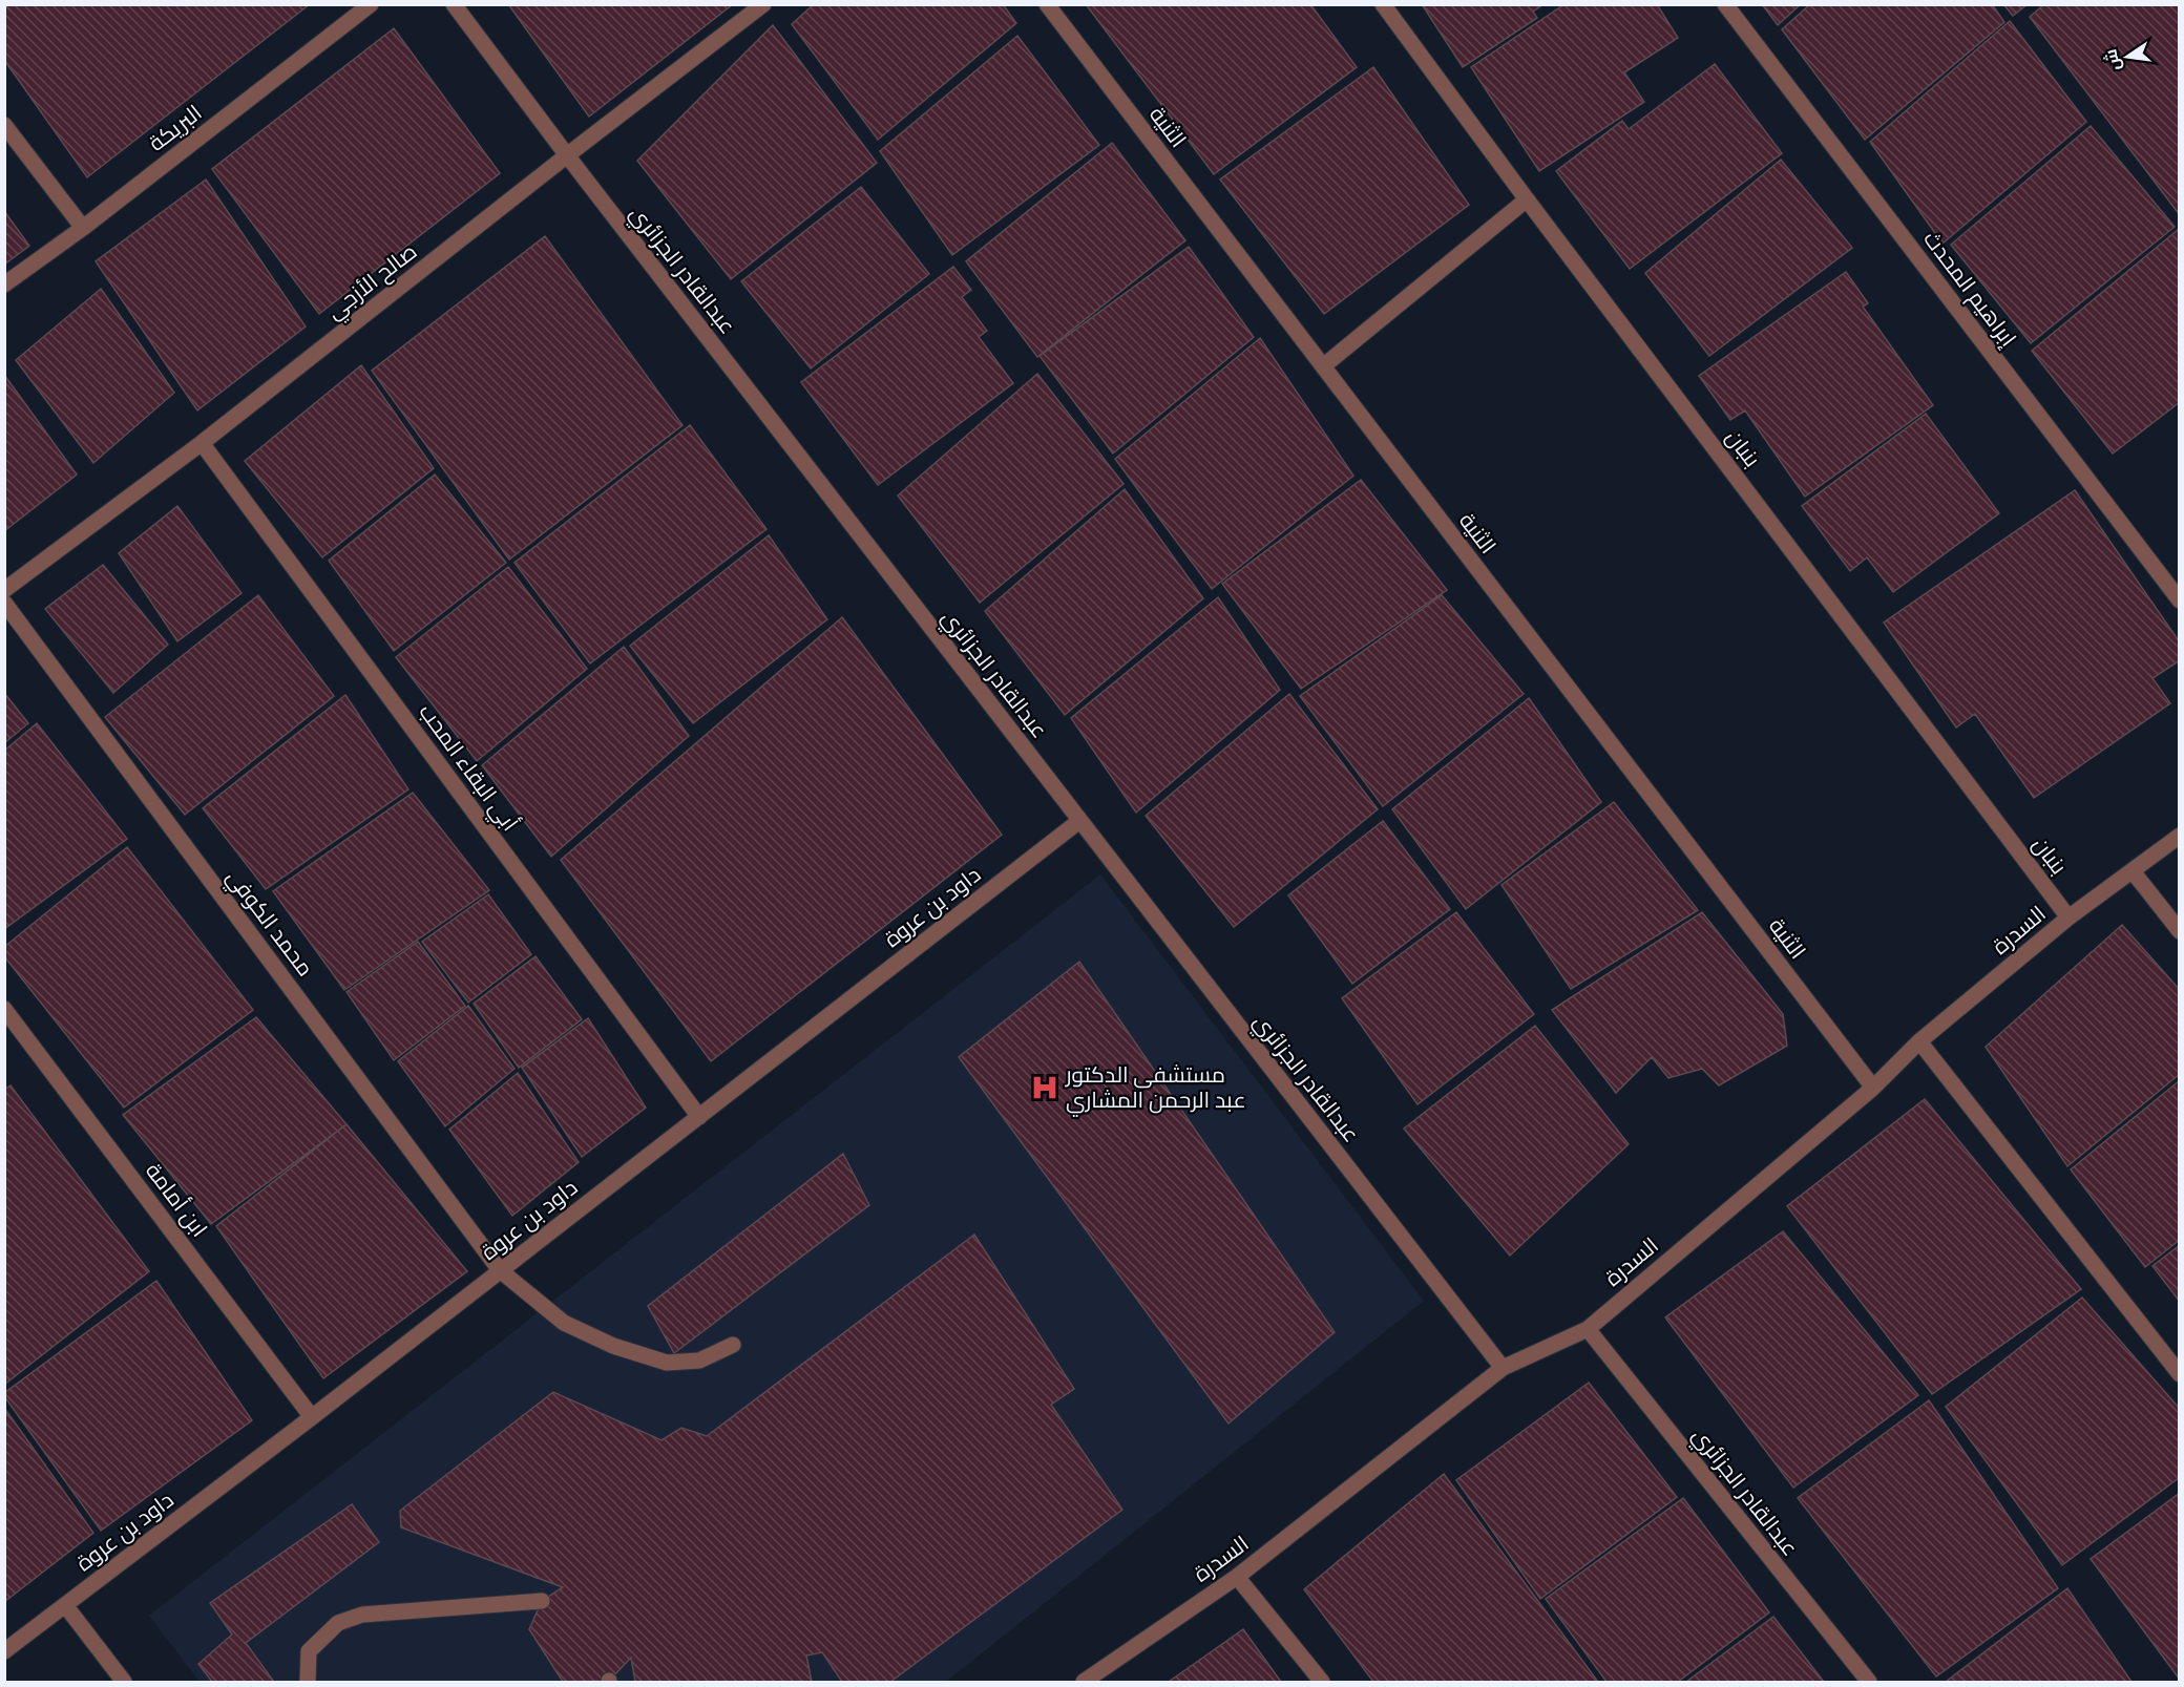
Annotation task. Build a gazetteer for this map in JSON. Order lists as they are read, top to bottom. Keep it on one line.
{"streets":{"street":["الثنية","البريكة","عبدالقادر الجزائري","صالح الأزجي","إبراهيم المحدث","بنبان","أبي البقاء المحب","داود بن عروة","محمد الكوفي","السدرة","ابن أمامة"]},"crossings":[["الثنية","السدرة"],["عبدالقادر الجزائري","صالح الأزجي"],["عبدالقادر الجزائري","داود بن عروة"],["عبدالقادر الجزائري","السدرة"],["صالح الأزجي","أبي البقاء المحب"],["بنبان","السدرة"],["أبي البقاء المحب","داود بن عروة"],["داود بن عروة","محمد الكوفي"],["داود بن عروة","ابن أمامة"]],"places":{"hospital":["مستشفى الدكتور عبد الرحمن المشاري"]},"north":"left"}
